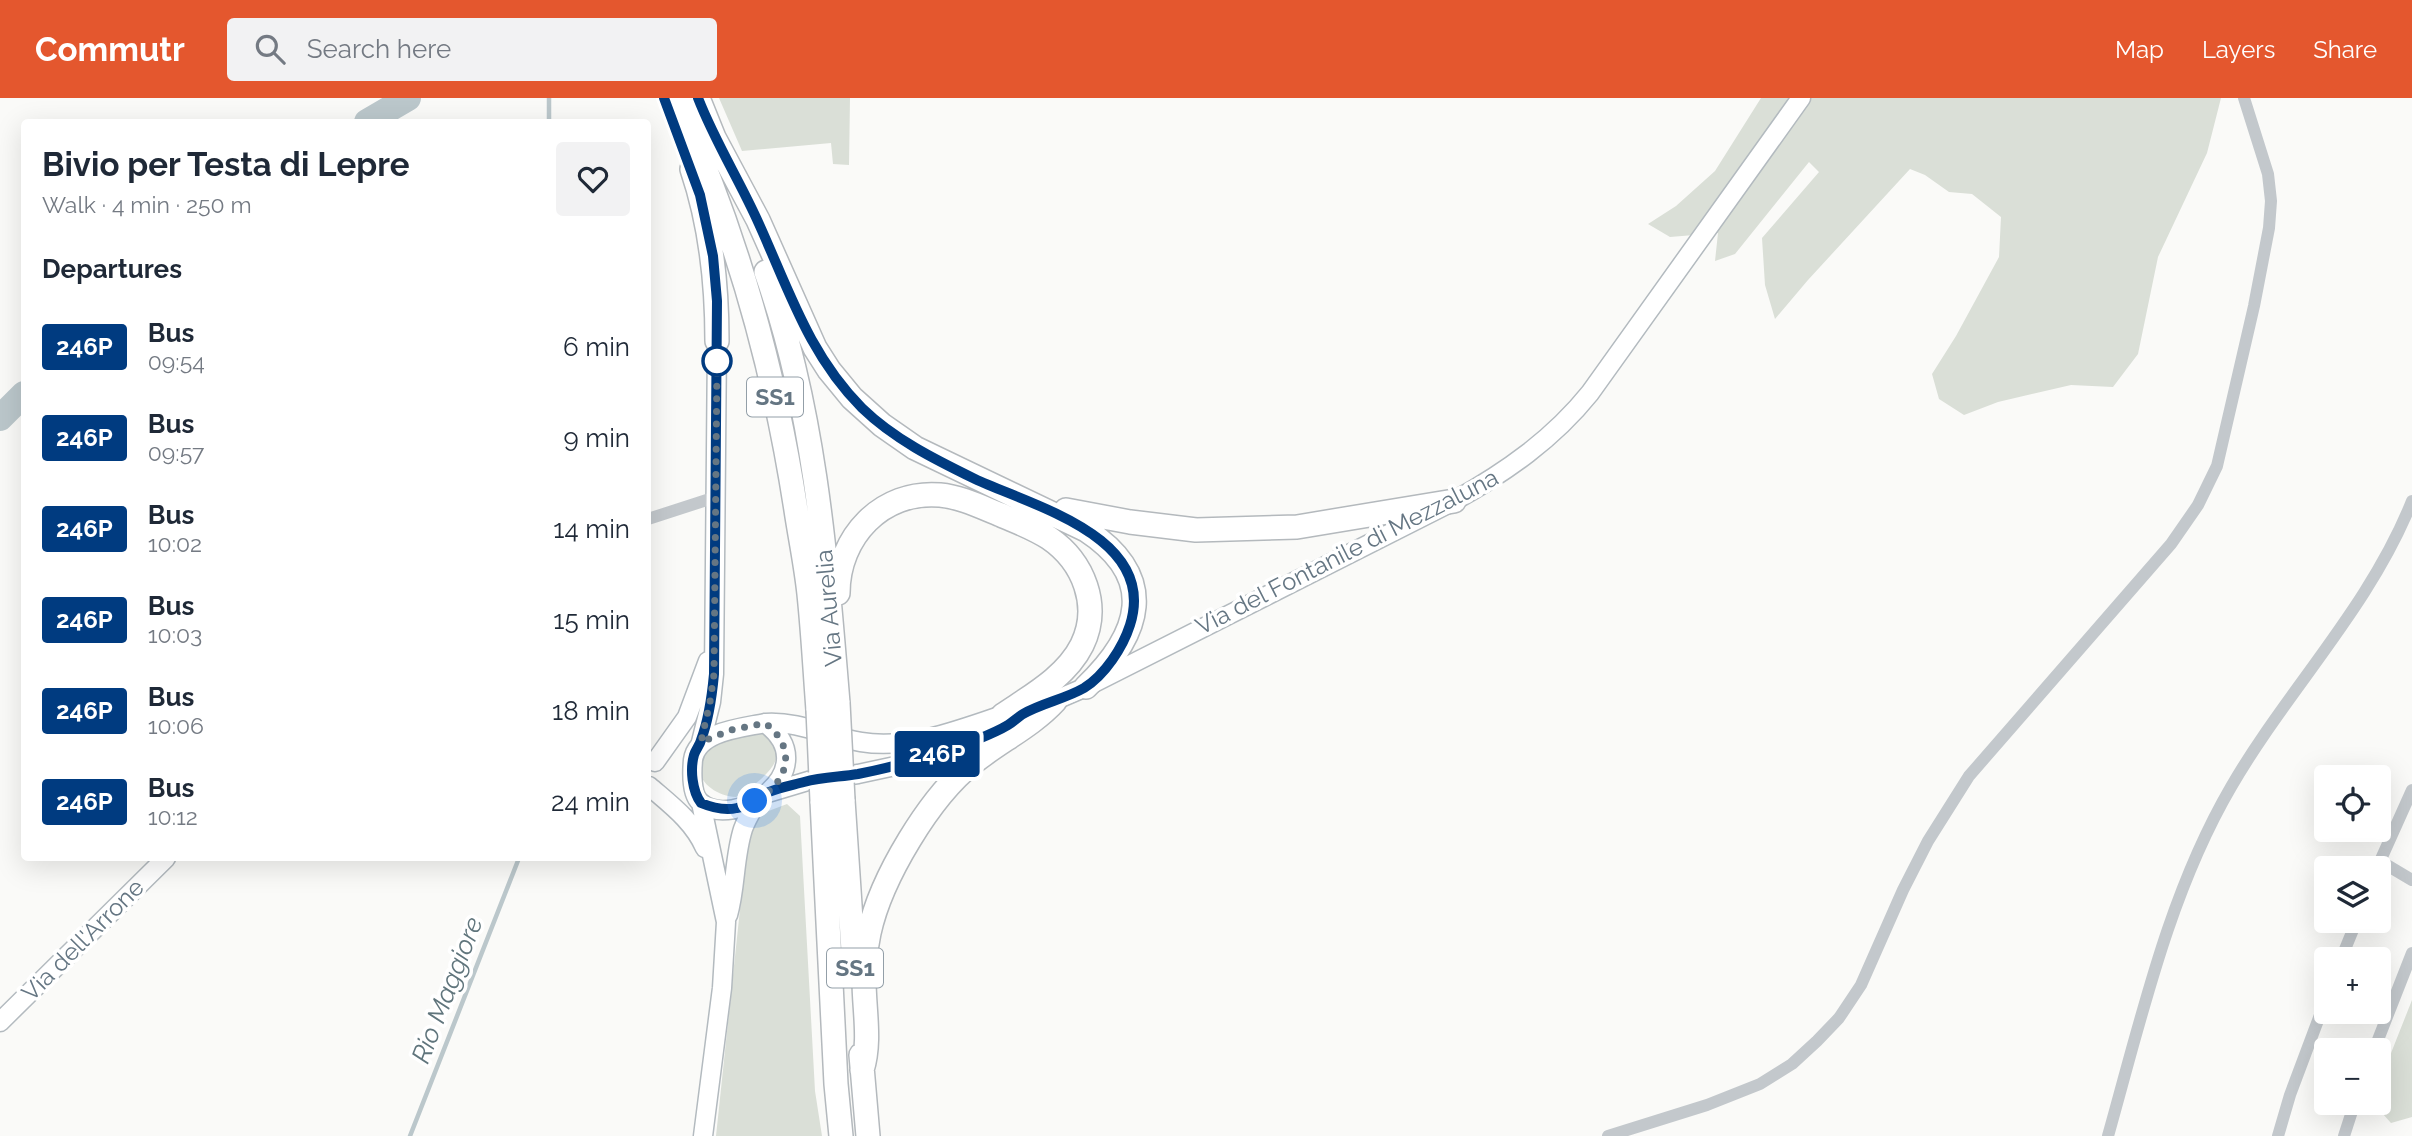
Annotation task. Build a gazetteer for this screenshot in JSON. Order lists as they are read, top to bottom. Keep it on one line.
{"streets":{"highway":["SS1","Via Aurelia"],"street":["Via del Fontanile di Mezzaluna","Via dell'Arrone"]},"water":["Rio Maggiore"],"lines":["bus line 246P"],"page":{"header":"Commutr","search":"Search here","nav":["Map","Layers","Share"],"on_map":"246P","heading":[["Bivio per Testa di Lepre","Walk · 4 min · 250 m"],"Departures"],"list":[{"mark":"246P","name":"Bus","note":"09:54","value":"6 min"},{"mark":"246P","name":"Bus","note":"09:57","value":"9 min"},{"mark":"246P","name":"Bus","note":"10:02","value":"14 min"},{"mark":"246P","name":"Bus","note":"10:03","value":"15 min"},{"mark":"246P","name":"Bus","note":"10:06","value":"18 min"},{"mark":"246P","name":"Bus","note":"10:12","value":"24 min"}],"map_buttons":["+","−"]}}
